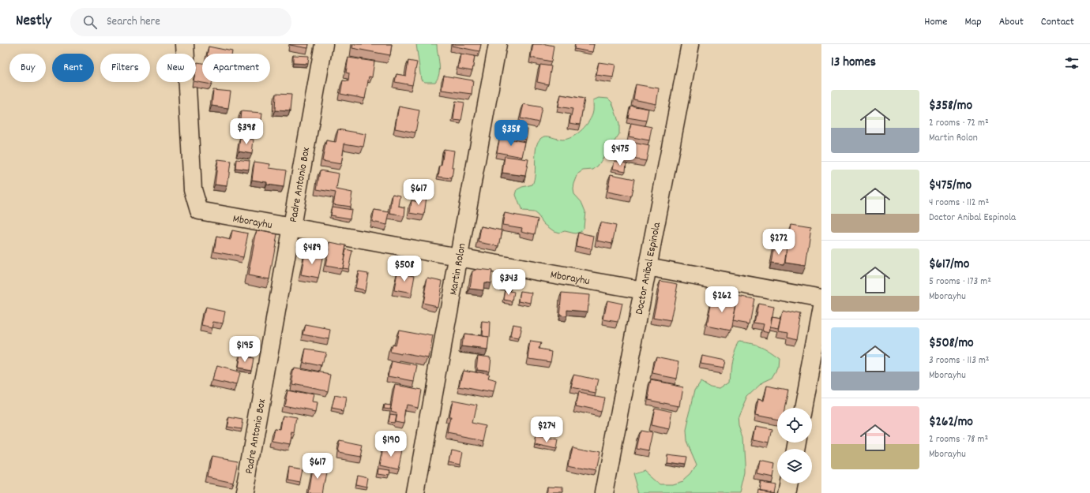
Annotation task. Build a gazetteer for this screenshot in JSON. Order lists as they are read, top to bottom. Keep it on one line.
{"streets":{"street":["Padre Antonio Box","Mborayhu","Doctor Anibal Espinola","Martin Rolon"]},"crossings":[["Padre Antonio Box","Mborayhu"],["Mborayhu","Doctor Anibal Espinola"],["Mborayhu","Martin Rolon"]],"page":{"header":"Nestly","search":"Search here","nav":["Home","Map","About","Contact"],"heading":"13 homes","chip":["Buy","Rent","Filters","New","Apartment"],"list":[{"name":"$358/mo","note":"2 rooms · 72 m² · Martin Rolon"},{"name":"$475/mo","note":"4 rooms · 112 m² · Doctor Anibal Espinola"},{"name":"$617/mo","note":"5 rooms · 173 m² · Mborayhu"},{"name":"$508/mo","note":"3 rooms · 113 m² · Mborayhu"},{"name":"$262/mo","note":"2 rooms · 78 m² · Mborayhu"}],"price":["$398","$358","$475","$617","$272","$489","$508","$343","$262","$195","$274","$190","$617"]}}
